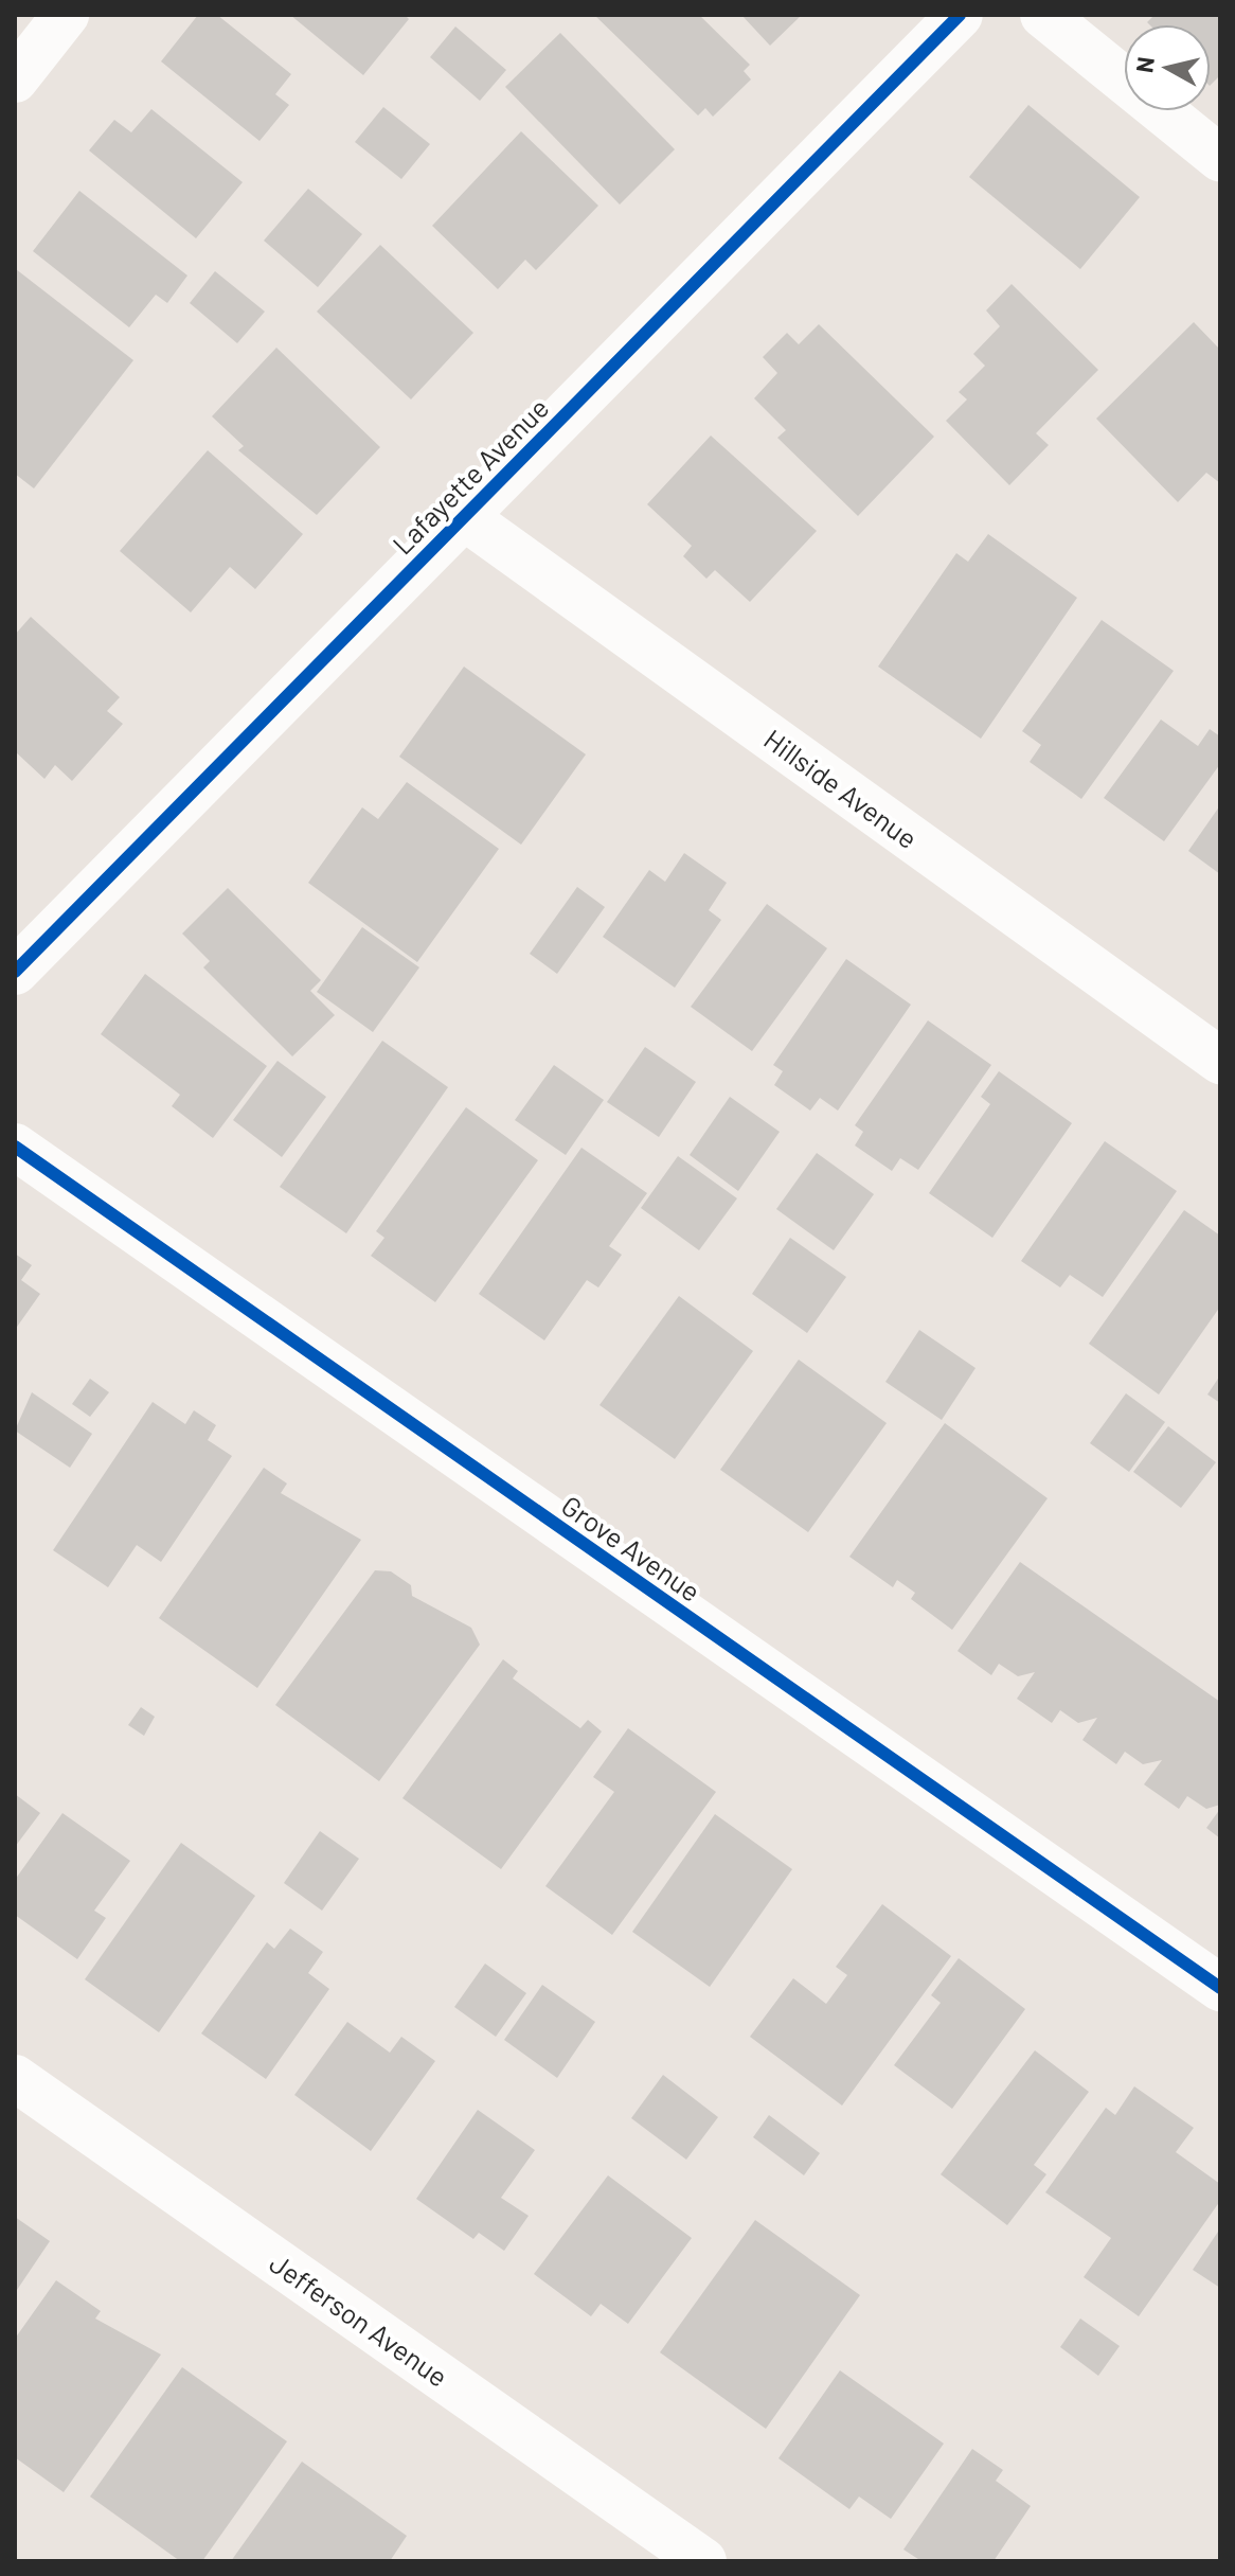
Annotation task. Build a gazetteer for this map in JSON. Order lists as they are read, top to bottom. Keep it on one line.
{"streets":{"street":["Lafayette Avenue","Hillside Avenue","Grove Avenue","Jefferson Avenue"]},"crossings":[["Lafayette Avenue","Hillside Avenue"]],"north":"left"}
